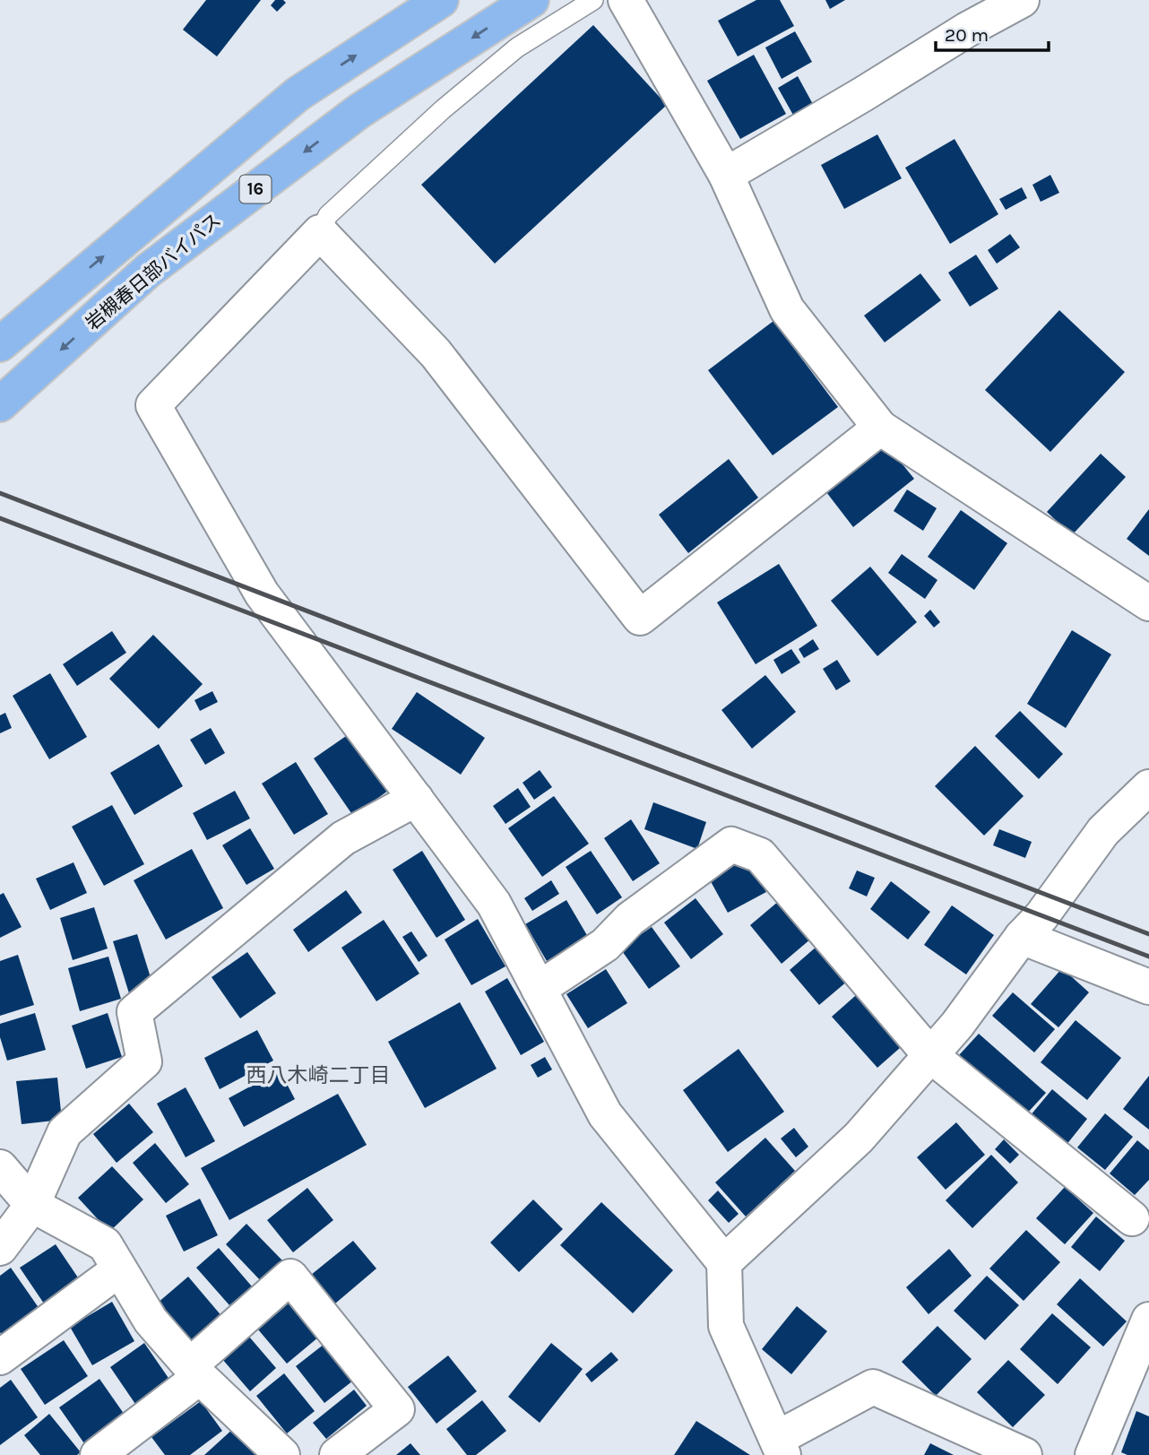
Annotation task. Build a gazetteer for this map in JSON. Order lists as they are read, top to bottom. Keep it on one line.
{"streets":{"highway":["16","岩槻春日部バイパス"]},"districts":["西八木崎二丁目"],"scale_bar":"20 m"}
